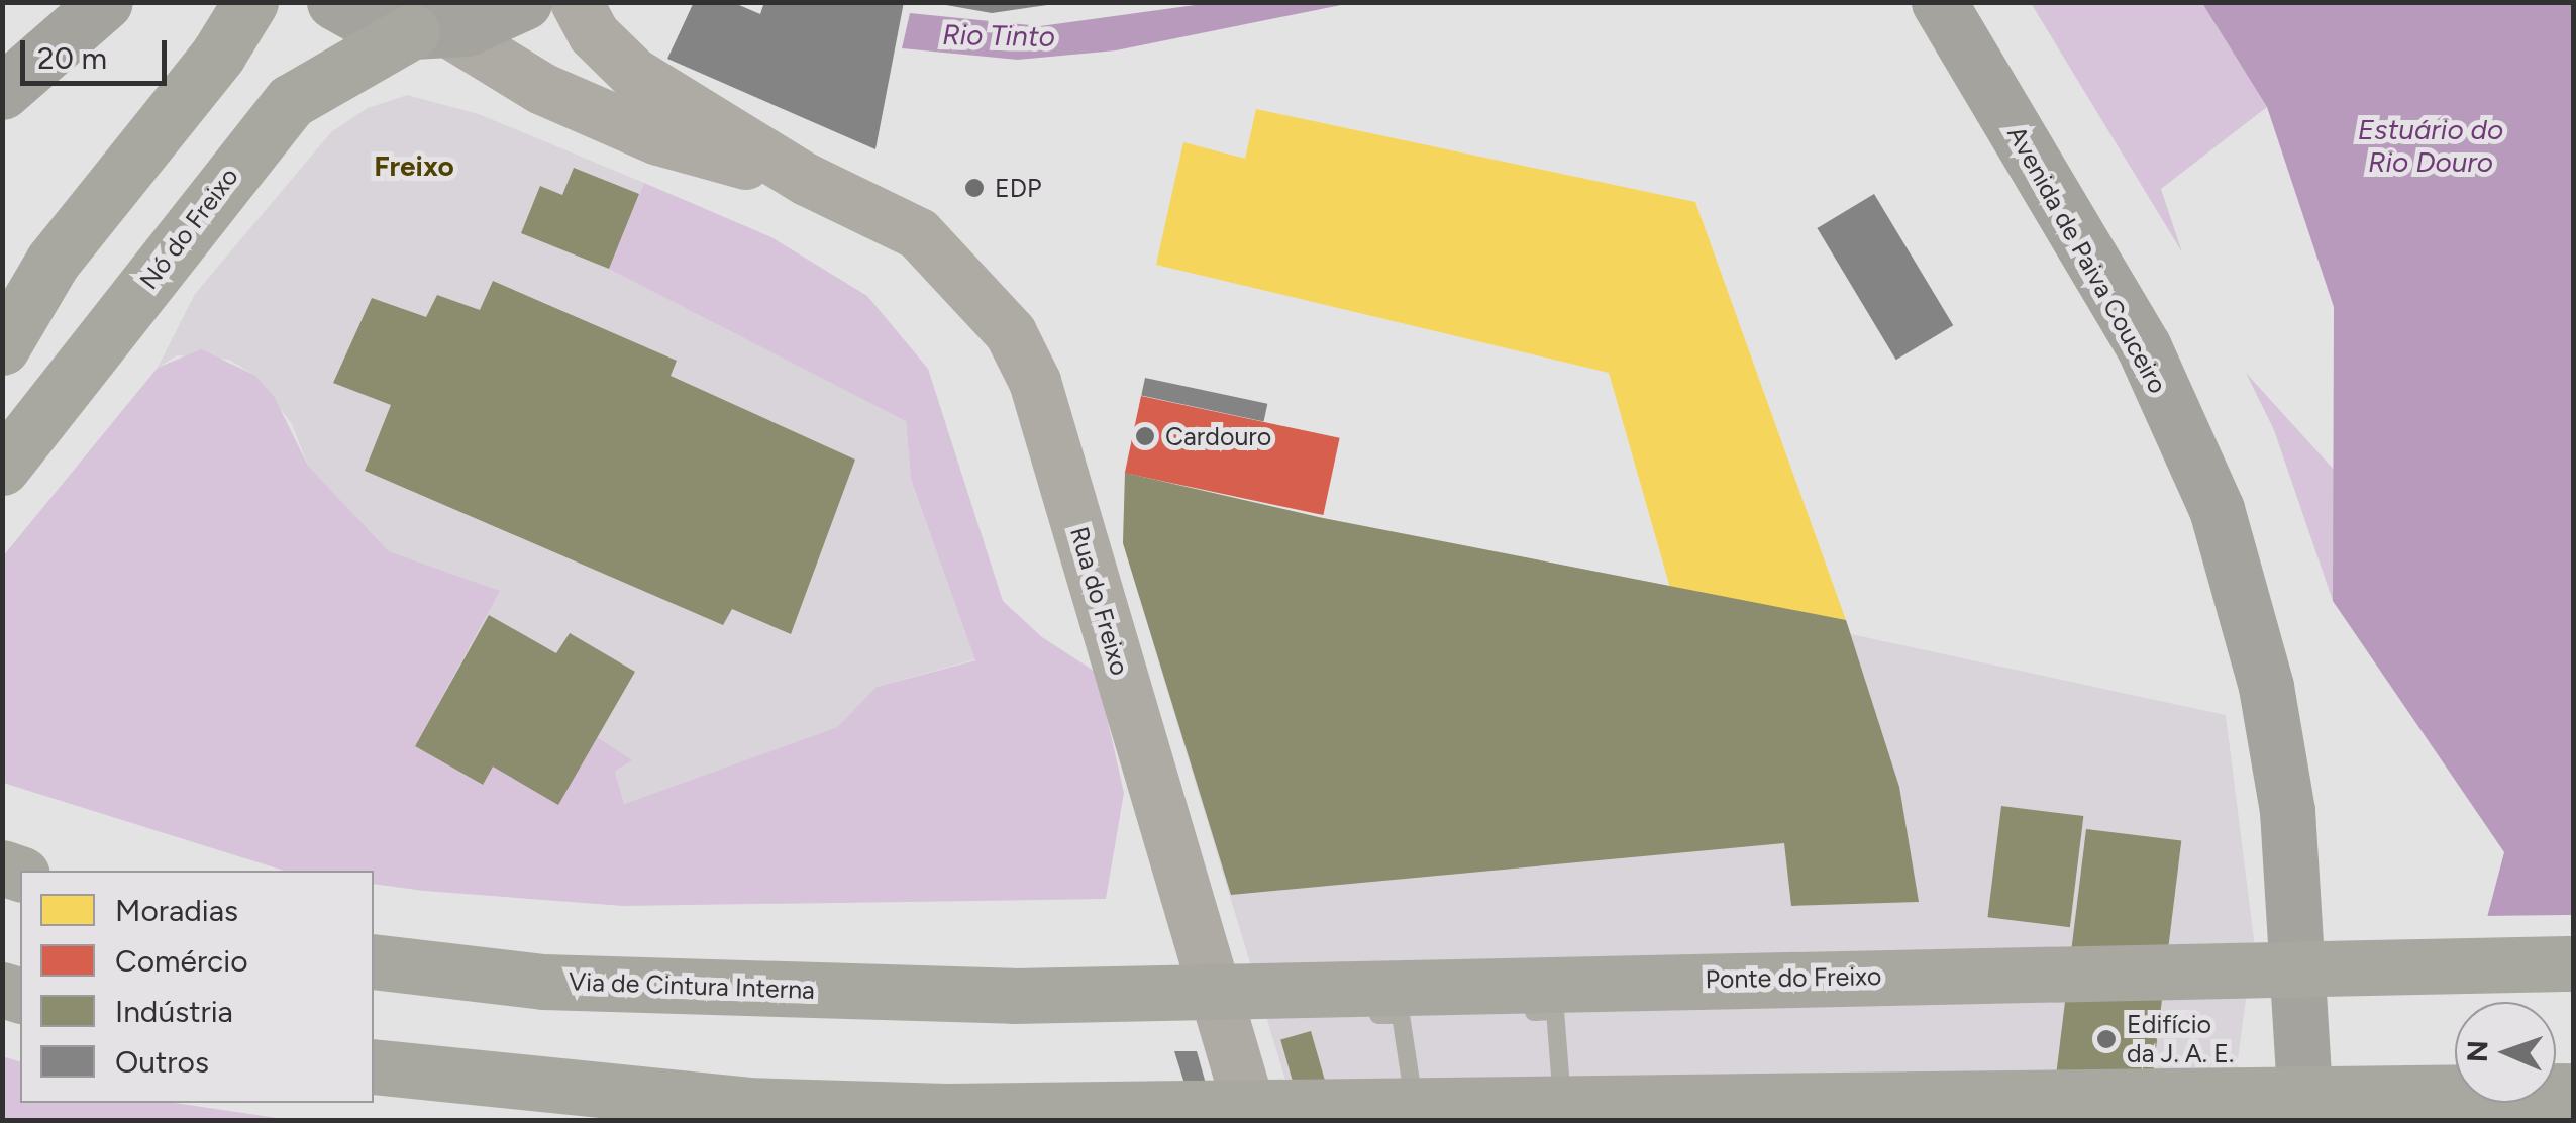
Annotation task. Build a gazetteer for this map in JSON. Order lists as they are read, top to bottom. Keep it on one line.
{"streets":{"highway":["Nó do Freixo","Ponte do Freixo","Via de Cintura Interna"],"main road":["Avenida de Paiva Couceiro","Rua do Freixo"]},"crossings":[["Nó do Freixo","Rua do Freixo"],["Ponte do Freixo","Via de Cintura Interna"]],"districts":["Freixo"],"water":["Rio Tinto","Estuário do Rio Douro"],"places":["EDP","Cardouro","Edifício da J. A. E."],"legend":["Moradias","Comércio","Indústria","Outros"],"scale_bar":"20 m","north":"left"}
